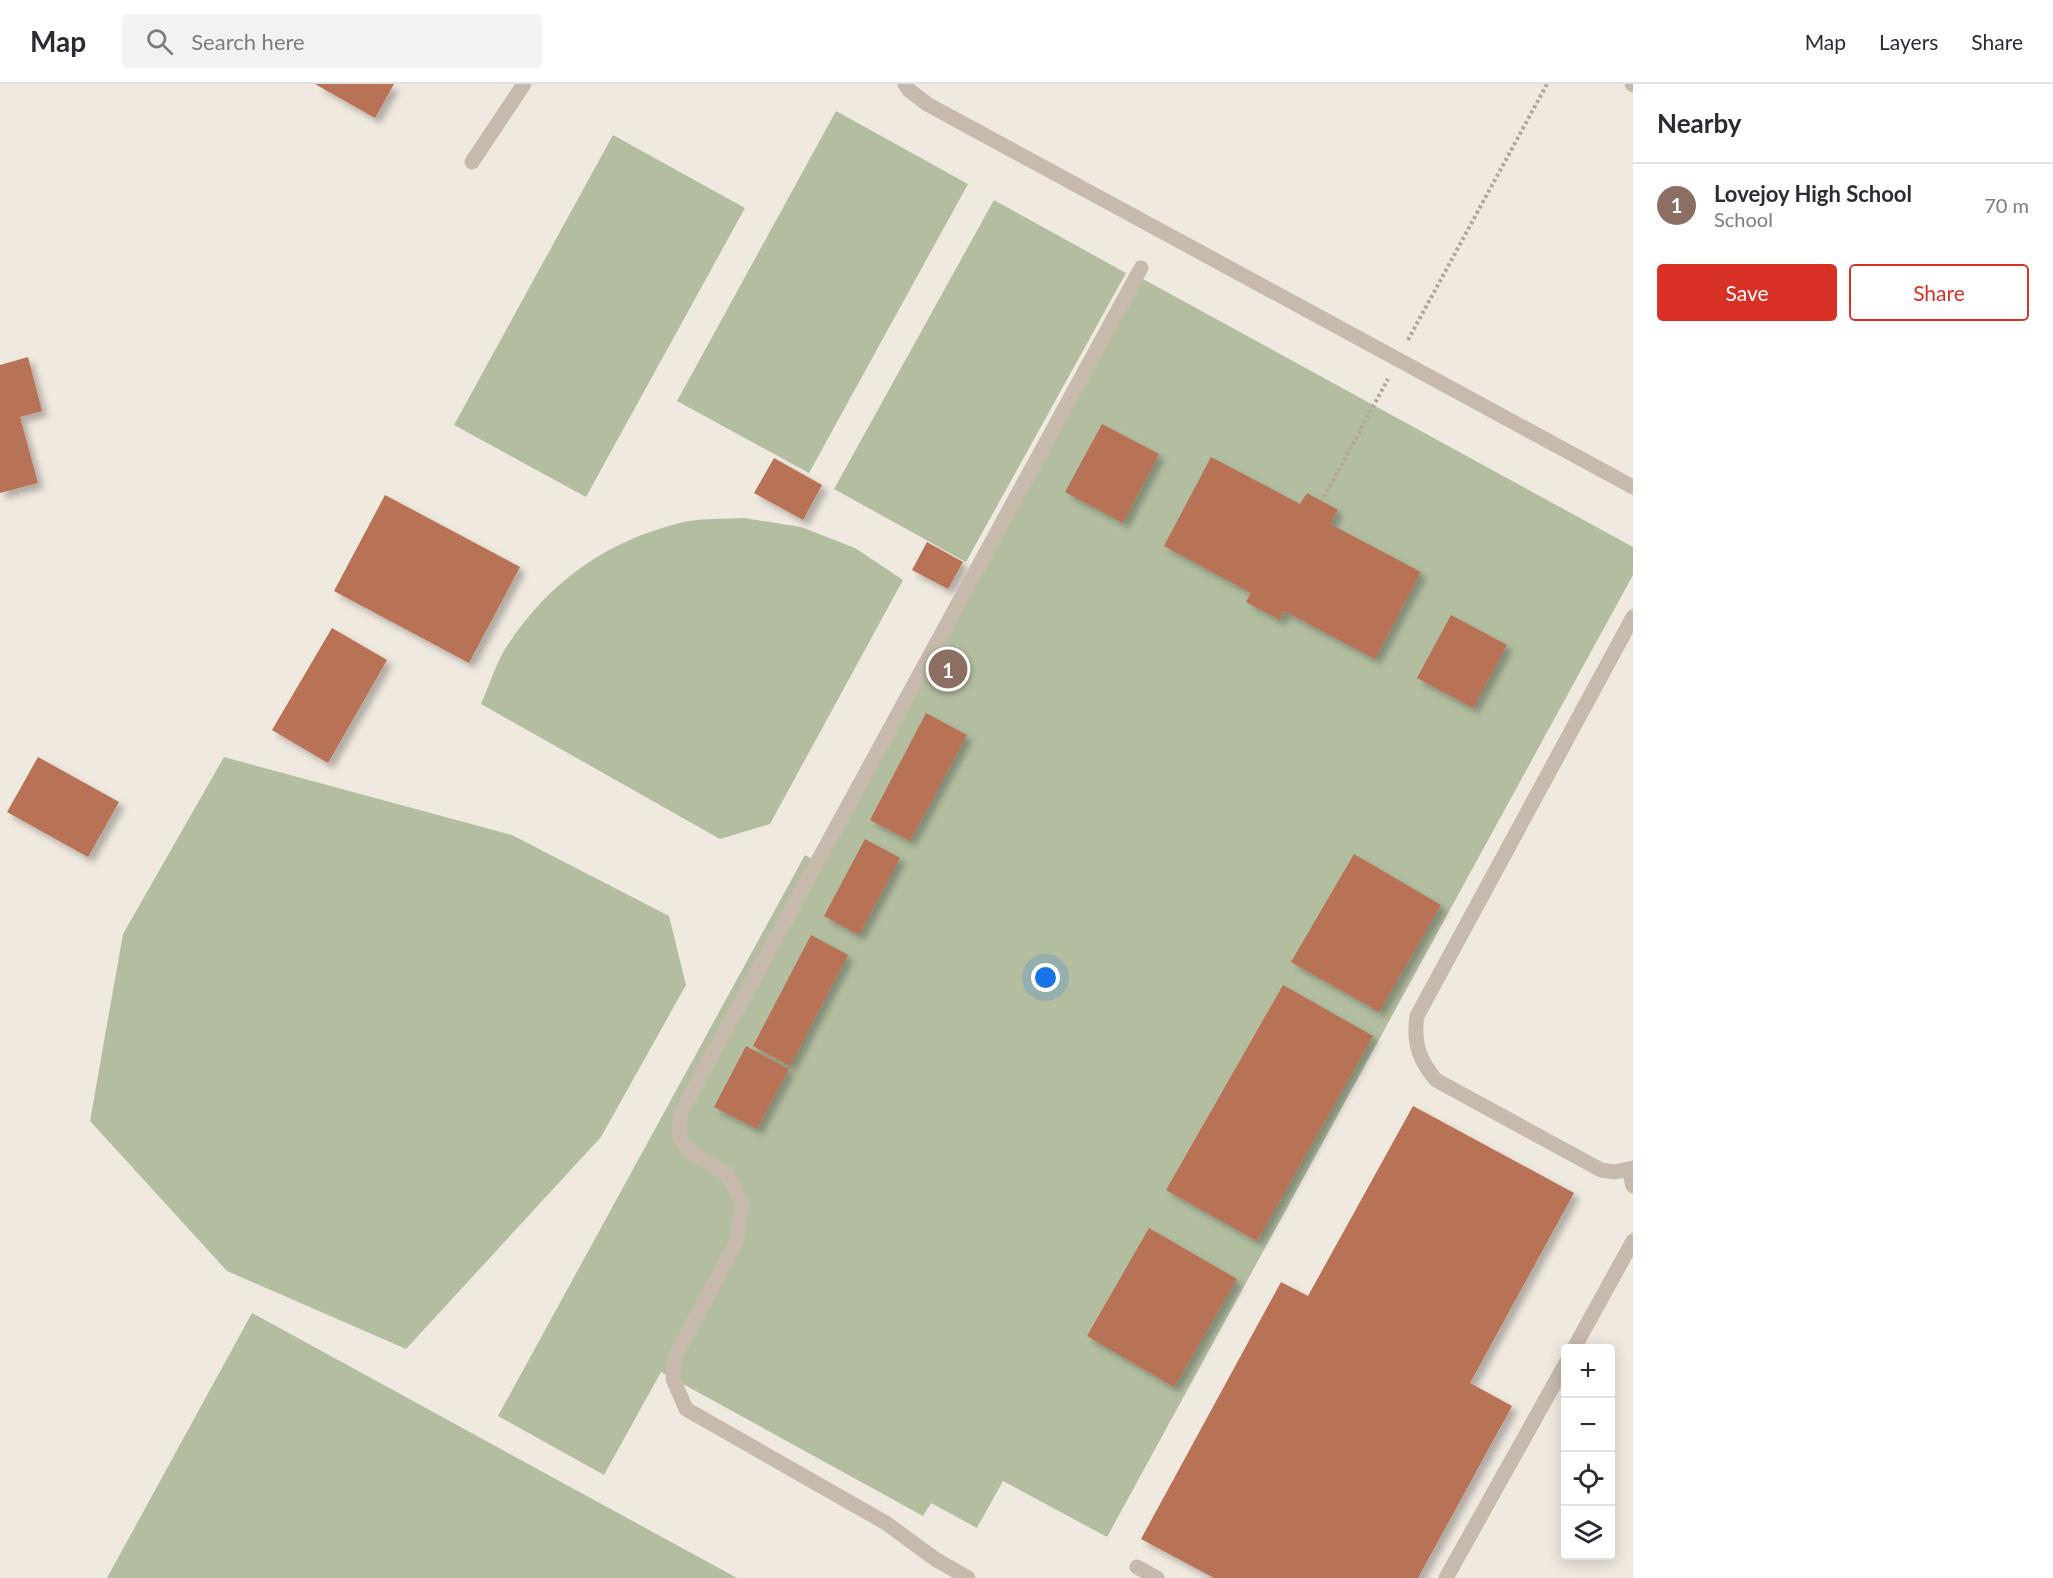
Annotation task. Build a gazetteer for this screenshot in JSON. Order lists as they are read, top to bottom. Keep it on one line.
{"page":{"header":"Map","search":"Search here","nav":["Map","Layers","Share"],"heading":"Nearby","list":[{"mark":"1","name":"Lovejoy High School","note":"School","value":"70 m"}],"buttons":["Save","Share"],"pins":"1","map_buttons":["+","−"]}}
